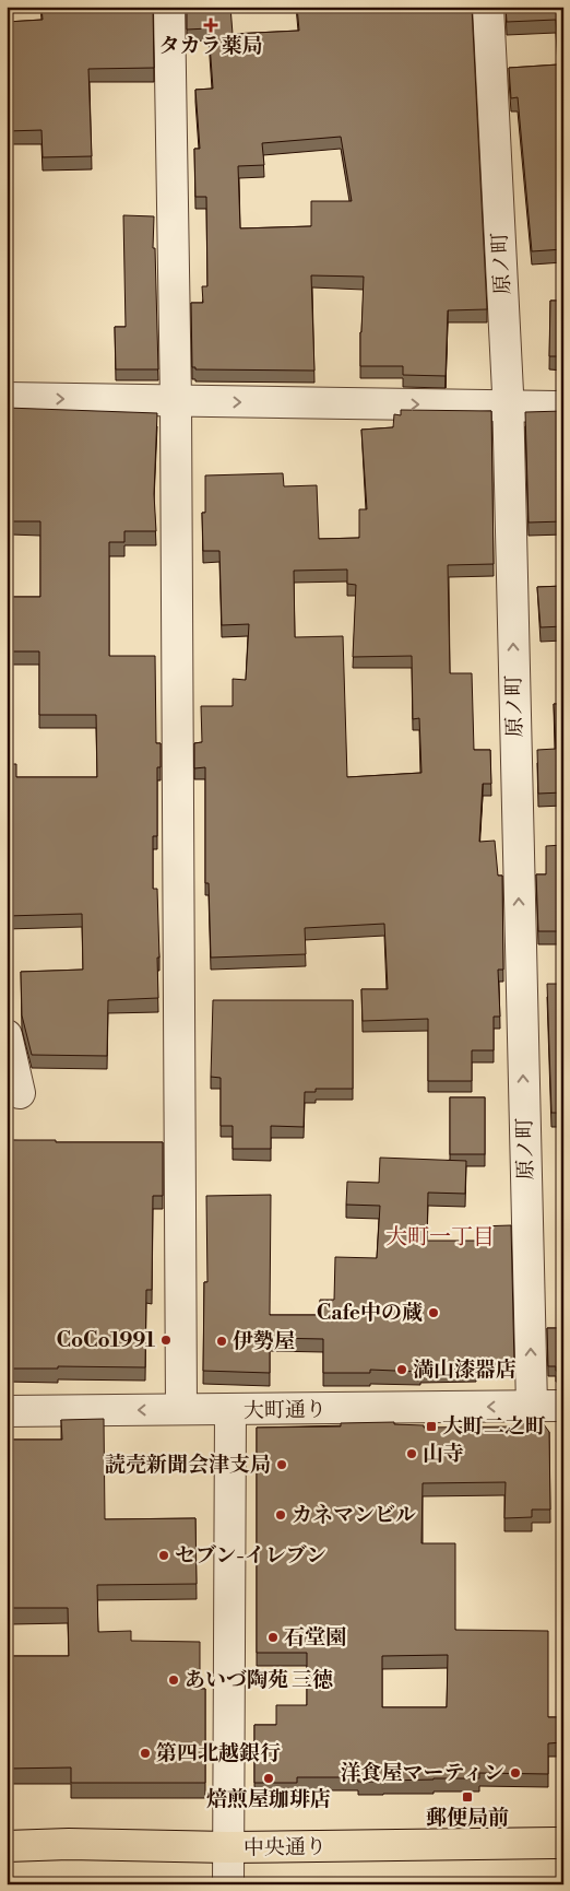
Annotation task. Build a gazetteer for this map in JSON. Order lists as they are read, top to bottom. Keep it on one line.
{"streets":{"highway":["中央通り"],"street":["原ノ町","大町通り"]},"crossings":[["原ノ町","大町通り"]],"one_way":["原ノ町","大町通り"],"districts":["大町一丁目"],"places":{"health":["タカラ薬局"],"other":["Cafe中の蔵","CoCo1991","伊勢屋","満山漆器店","山寺","読売新聞会津支局","カネマンビル","セブン-イレブン","石堂園","あいづ陶苑 三徳","第四北越銀行","洋食屋マーティン","焙煎屋珈琲店"],"transit":["大町二之町","郵便局前"]}}
